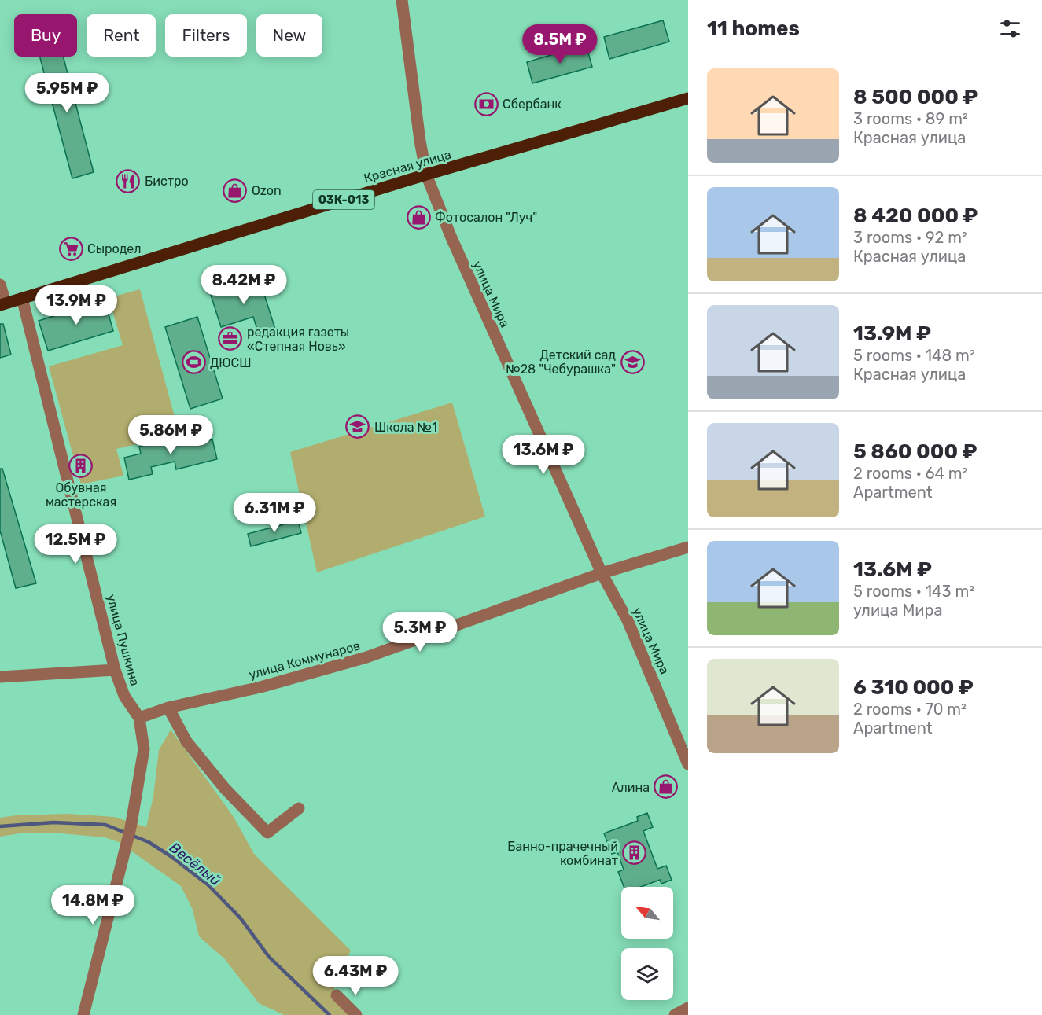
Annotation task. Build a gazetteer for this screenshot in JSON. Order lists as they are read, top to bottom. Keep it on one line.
{"streets":{"main road":["Красная улица","03К-013"],"street":["улица Мира","улица Пушкина","улица Коммунаров"]},"crossings":[["Красная улица","улица Мира"],["Красная улица","улица Пушкина"],["улица Мира","улица Коммунаров"],["улица Пушкина","улица Коммунаров"]],"water":["Весёлый"],"places":{"bank":["Сбербанк"],"restaurant":["Бистро"],"shop":["Ozon","Фотосалон \"Луч\"","Алина"],"supermarket":["Сыродел"],"office":["редакция газеты «Степная Новь»"],"school or university":["Детский сад №28 \"Чебурашка\"","Школа №1"],"sports":["ДЮСШ"],"building":["Обувная мастерская","Банно-прачечный комбинат"]},"north":"top left","page":{"heading":"11 homes","chip":["Buy","Rent","Filters","New"],"price":["8.5M ₽","5.95M ₽","8.42M ₽","13.9M ₽","5.86M ₽","13.6M ₽","6.31M ₽","12.5M ₽","5.3M ₽","14.8M ₽","6.43M ₽"],"list":[{"name":"8 500 000 ₽","note":"3 rooms · 89 m² · Красная улица"},{"name":"8 420 000 ₽","note":"3 rooms · 92 m² · Красная улица"},{"name":"13.9M ₽","note":"5 rooms · 148 m² · Красная улица"},{"name":"5 860 000 ₽","note":"2 rooms · 64 m² · Apartment"},{"name":"13.6M ₽","note":"5 rooms · 143 m² · улица Мира"},{"name":"6 310 000 ₽","note":"2 rooms · 70 m² · Apartment"}]}}
